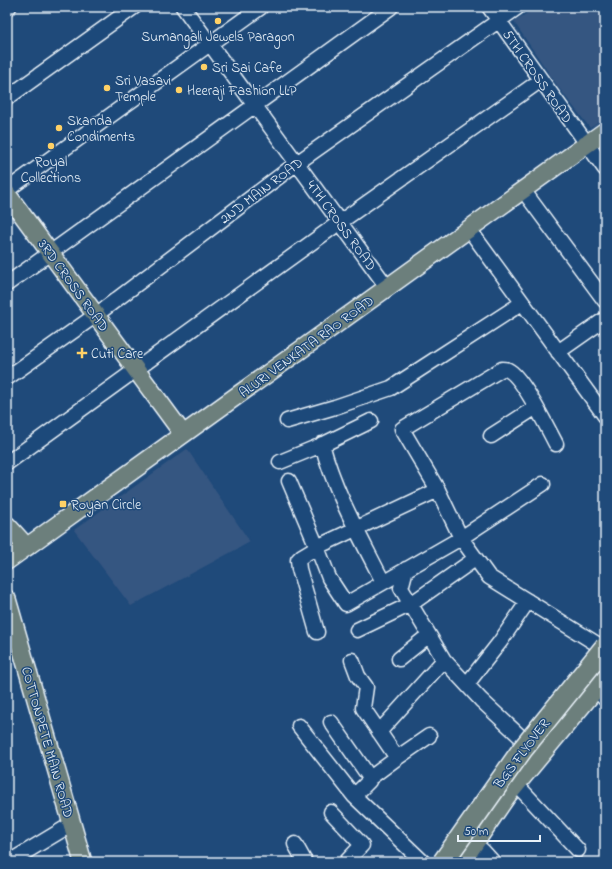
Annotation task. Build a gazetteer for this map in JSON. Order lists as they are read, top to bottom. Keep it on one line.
{"streets":{"highway":["BGS FLYOVER"],"main road":["3RD CROSS ROAD","ALURI VENKATA RAO ROAD","COTTONPETE MAIN ROAD"],"street":["5TH CROSS ROAD","2ND MAIN ROAD","4TH CROSS ROAD"]},"crossings":[["5TH CROSS ROAD","2ND MAIN ROAD"],["5TH CROSS ROAD","ALURI VENKATA RAO ROAD"],["2ND MAIN ROAD","4TH CROSS ROAD"],["2ND MAIN ROAD","3RD CROSS ROAD"],["4TH CROSS ROAD","ALURI VENKATA RAO ROAD"],["3RD CROSS ROAD","ALURI VENKATA RAO ROAD"]],"places":{"other":["Sumangali Jewels Paragon","Sri Sai Cafe","Sri Vasavi Temple","Heeraji Fashion LLP","Skanda Condiments","Royal Collections"],"health":["Cuti Care"],"transit":["Royan Circle"]},"scale_bar":"50 m"}
